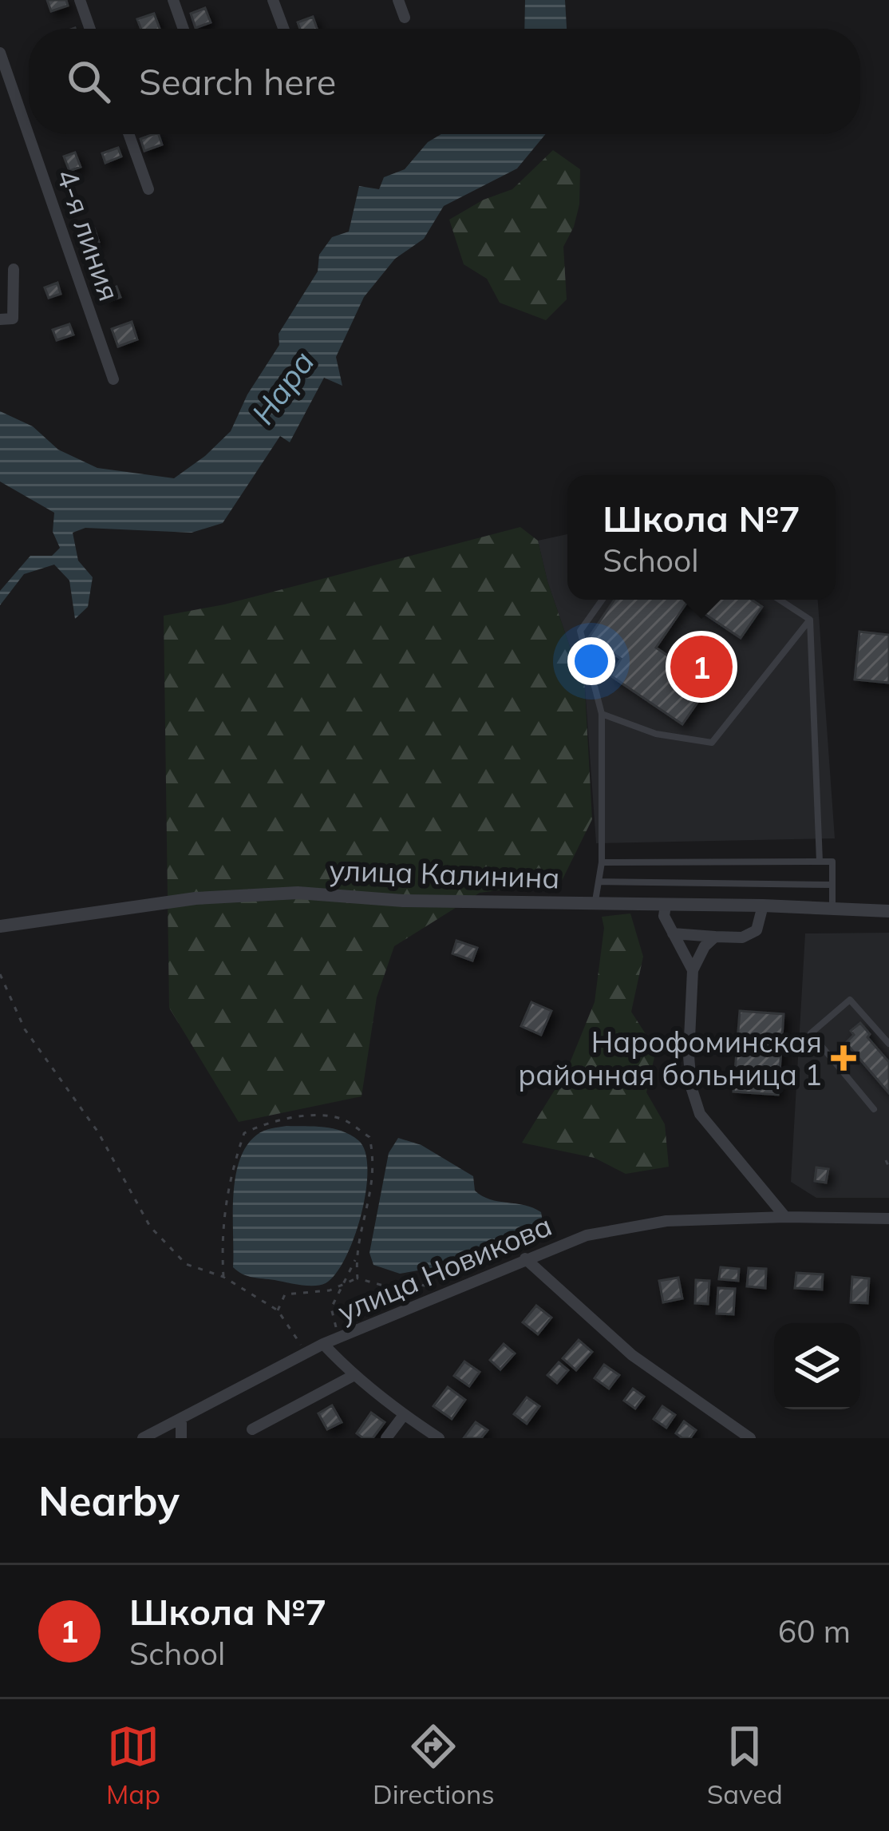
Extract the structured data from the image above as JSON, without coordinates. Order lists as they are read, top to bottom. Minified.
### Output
{"streets":{"street":["4-я линия","улица Калинина","улица Новикова"]},"water":["Нара"],"places":{"health":["Нарофоминская районная больница 1"]},"page":{"search":"Search here","popup":["Школа №7","School"],"pins":"1","heading":"Nearby","list":[{"mark":"1","name":"Школа №7","note":"School","value":"60 m"}],"nav":["Map","Directions","Saved"]}}
